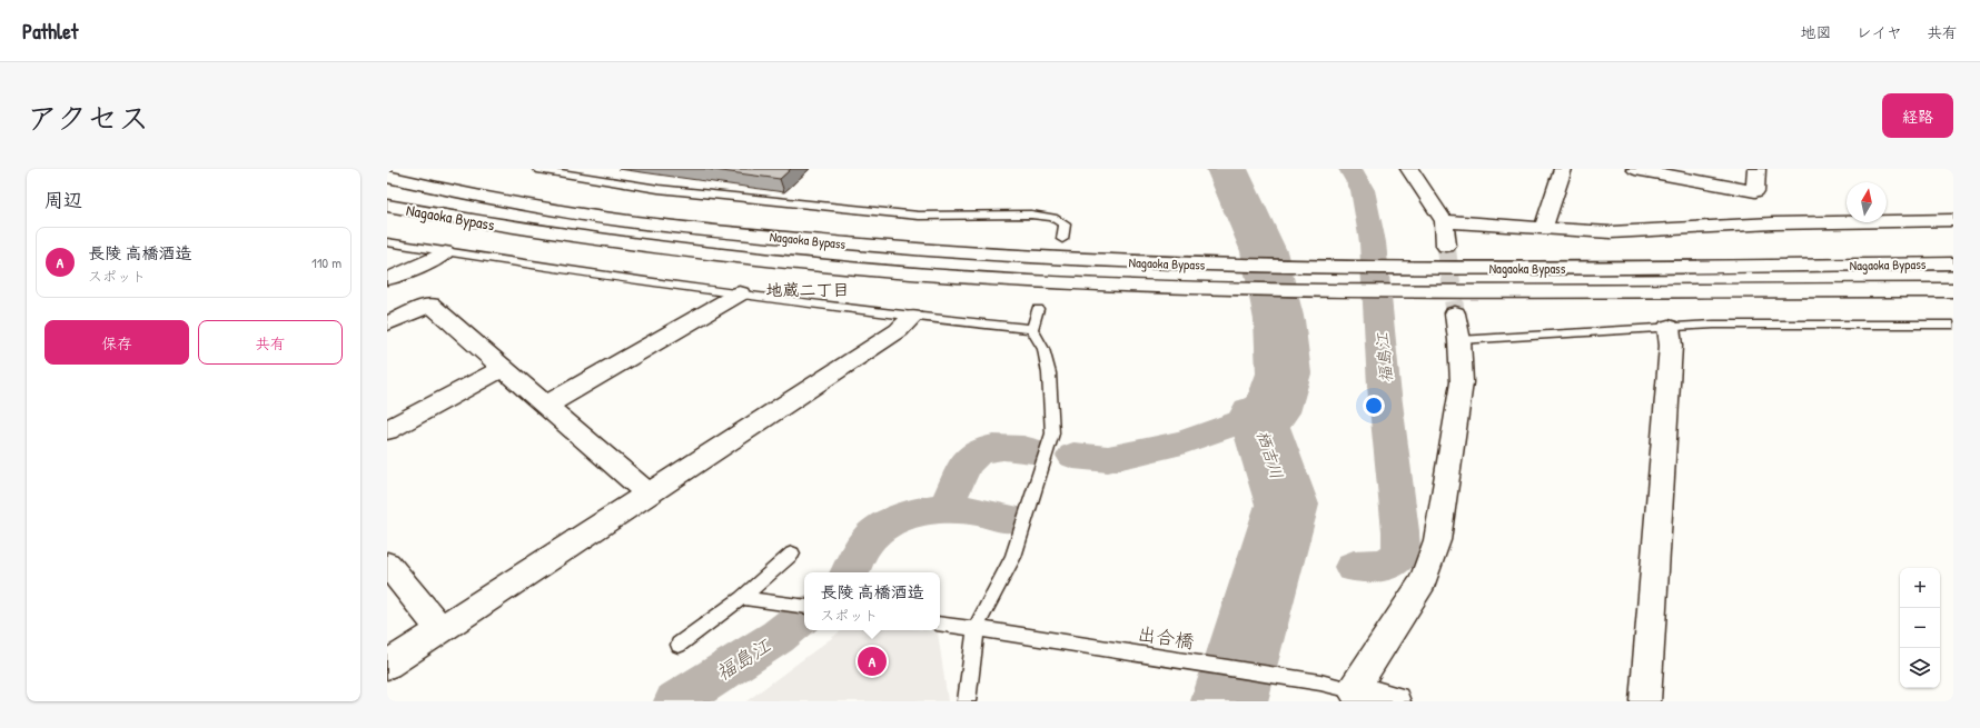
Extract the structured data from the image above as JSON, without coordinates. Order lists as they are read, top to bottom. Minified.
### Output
{"streets":{"main road":["Nagaoka Bypass"],"lane":["出合橋"]},"districts":["地蔵二丁目"],"water":["福島江","栖吉川"],"north":"top","page":{"header":"Pathlet","nav":["地図","レイヤ","共有"],"title":"アクセス","buttons":["経路",["保存","共有"]],"heading":"周辺","list":[{"mark":"A","name":"長陵 高橋酒造","note":"スポット","value":"110 m"}],"map_buttons":["+","−"],"popup":["長陵 高橋酒造","スポット"],"pins":"A"}}
